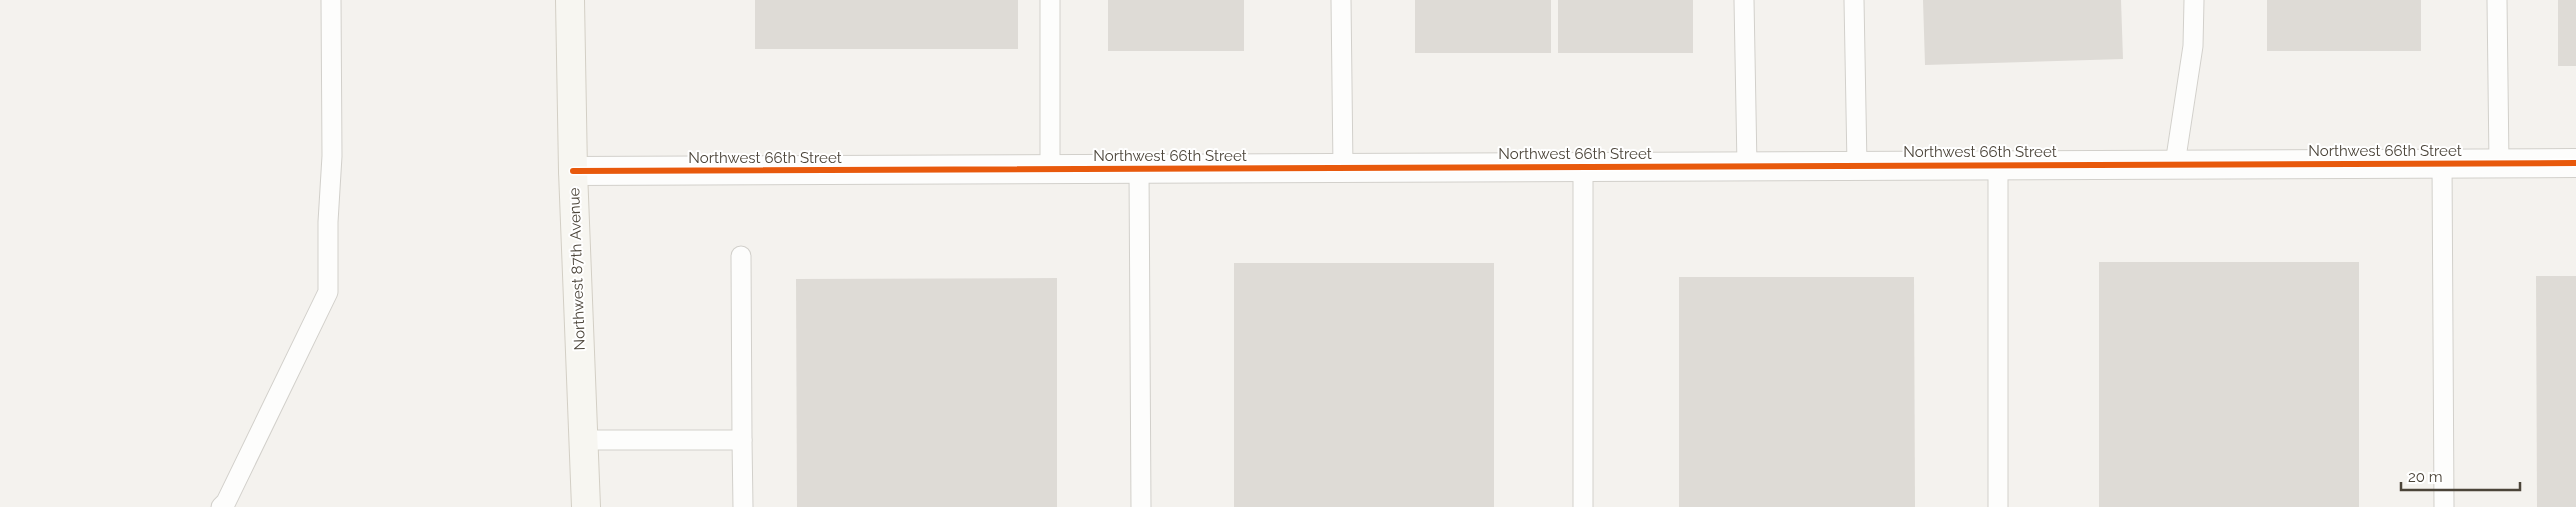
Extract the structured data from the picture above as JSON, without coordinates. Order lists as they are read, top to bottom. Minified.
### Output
{"streets":{"main road":["Northwest 87th Avenue"],"street":["Northwest 66th Street"]},"crossings":[["Northwest 66th Street","Northwest 87th Avenue"]],"scale_bar":"20 m"}
